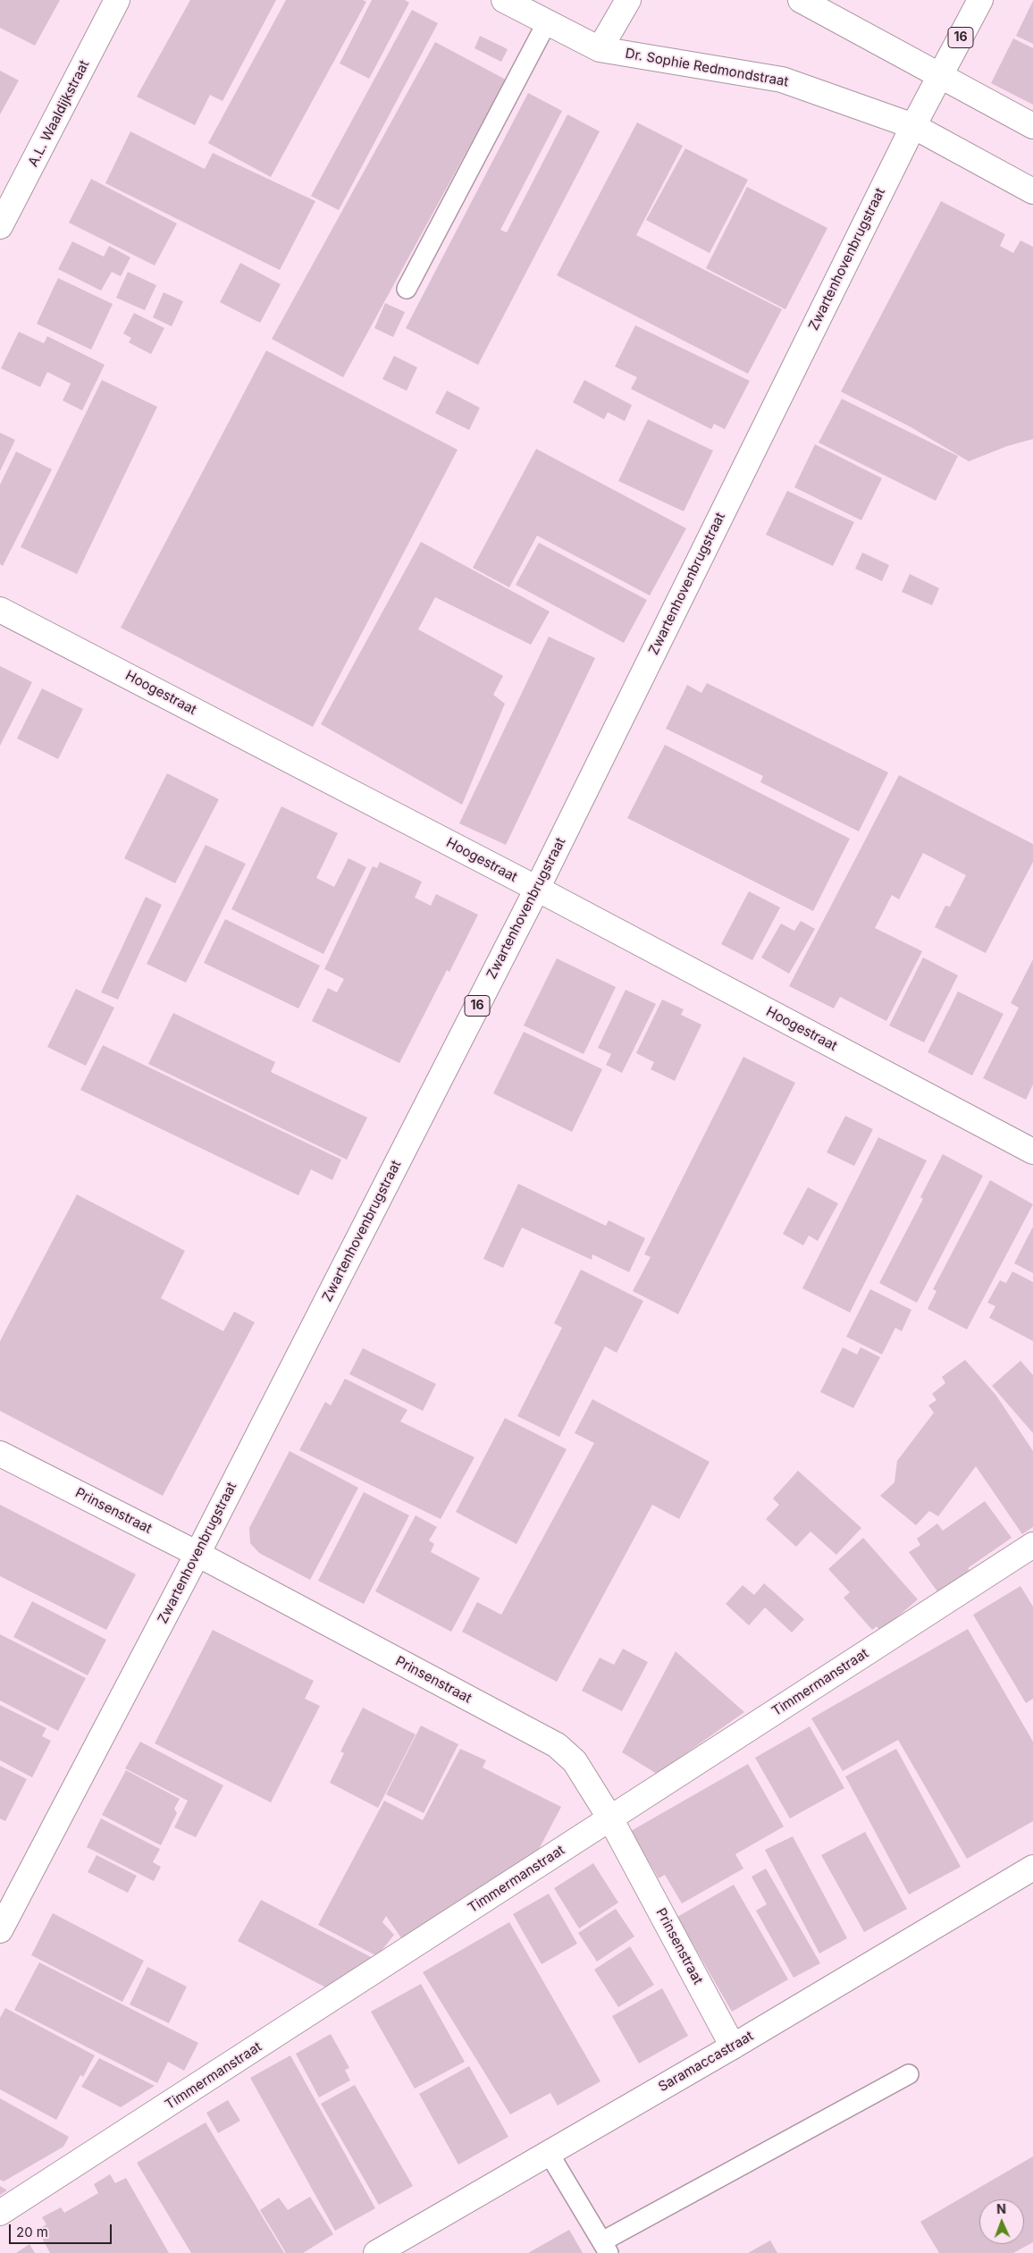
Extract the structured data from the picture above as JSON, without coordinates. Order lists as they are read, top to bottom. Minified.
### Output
{"streets":{"street":["16","Dr. Sophie Redmondstraat","A.L. Waaldijkstraat","Zwartenhovenbrugstraat","Hoogestraat","Prinsenstraat","Timmermanstraat","Saramaccastraat"]},"crossings":[["Dr. Sophie Redmondstraat","Zwartenhovenbrugstraat"],["Zwartenhovenbrugstraat","Hoogestraat"],["Zwartenhovenbrugstraat","Prinsenstraat"],["Prinsenstraat","Timmermanstraat"],["Prinsenstraat","Saramaccastraat"]],"scale_bar":"20 m","north":"top"}
